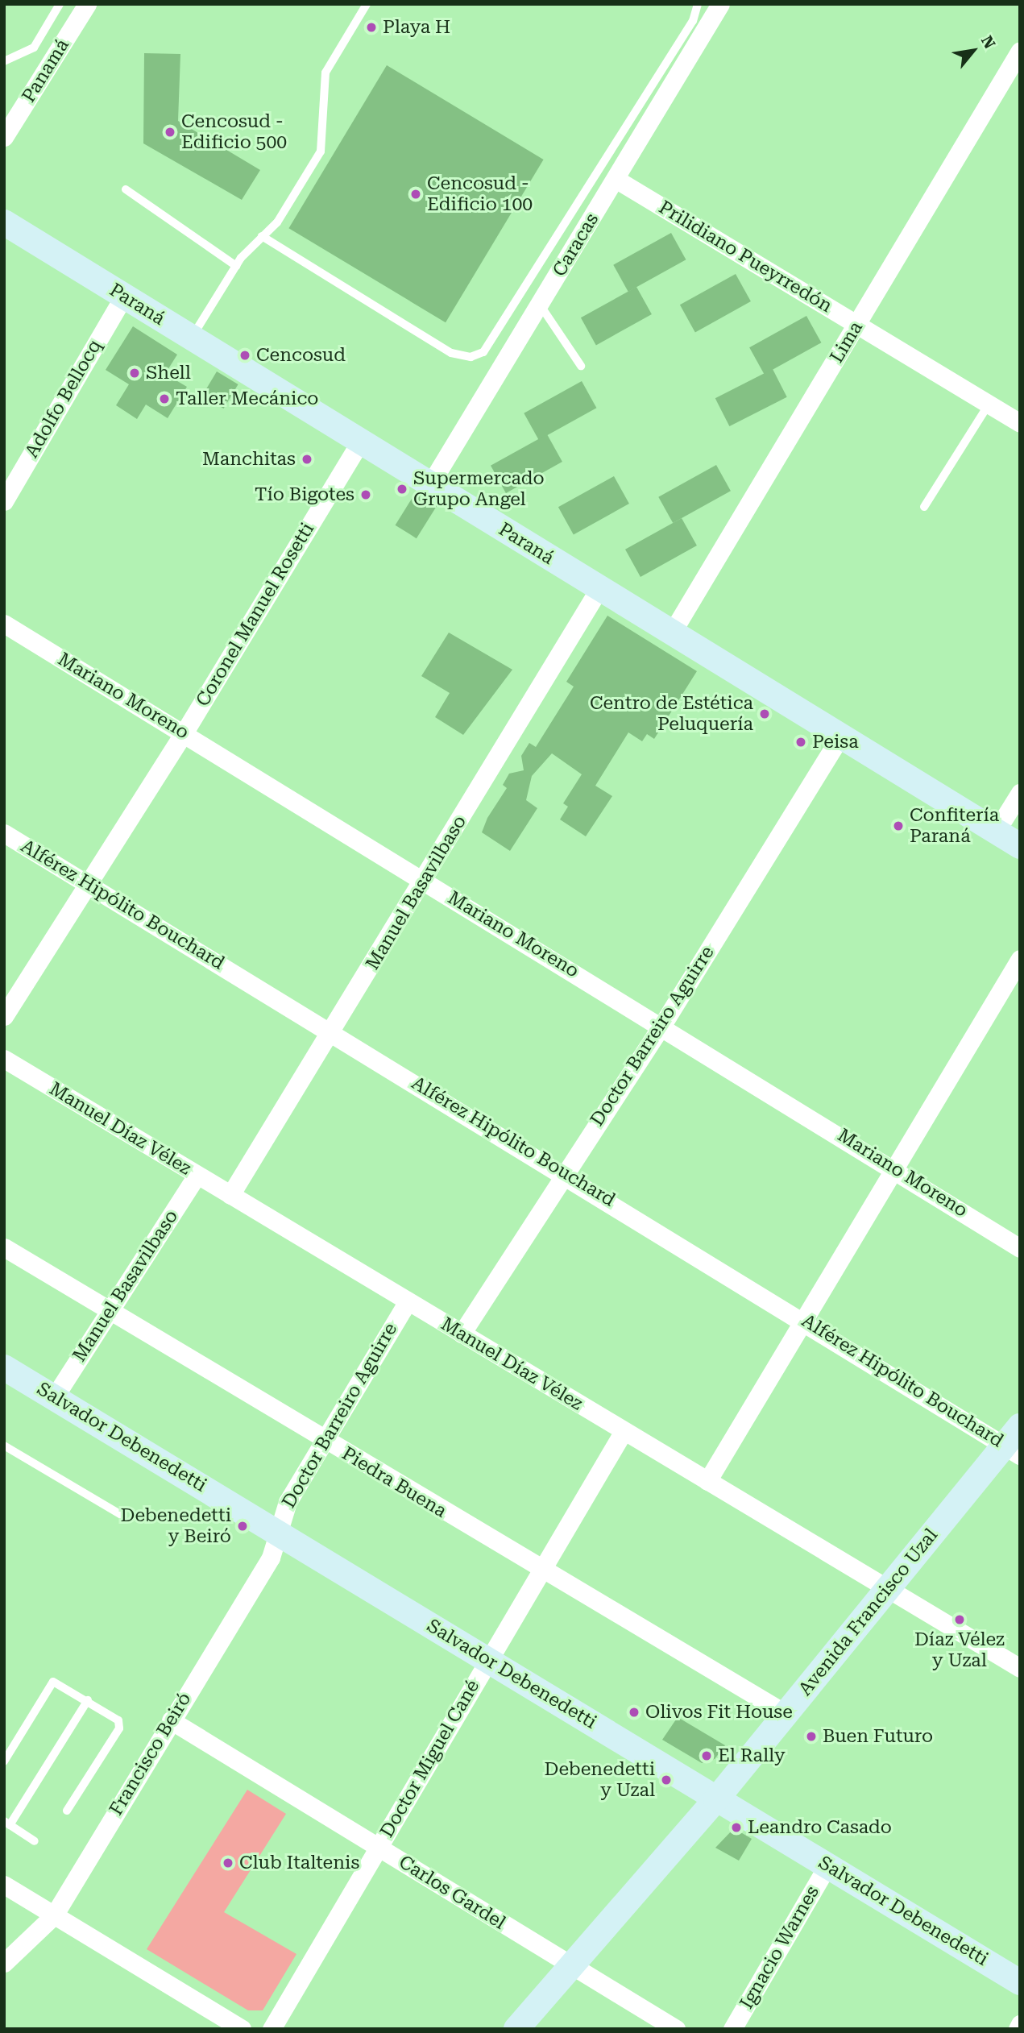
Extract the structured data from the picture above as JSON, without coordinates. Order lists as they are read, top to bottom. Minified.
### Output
{"streets":{"street":["Panamá","Caracas","Prilidiano Pueyrredón","Paraná","Lima","Adolfo Bellocq","Coronel Manuel Rosetti","Mariano Moreno","Manuel Basavilbaso","Alférez Hipólito Bouchard","Doctor Barreiro Aguirre","Manuel Díaz Vélez","Salvador Debenedetti","Piedra Buena","Avenida Francisco Uzal","Francisco Beiró","Doctor Miguel Cané","Carlos Gardel","Ignacio Warnes"]},"crossings":[["Caracas","Prilidiano Pueyrredón"],["Caracas","Paraná"],["Prilidiano Pueyrredón","Lima"],["Paraná","Lima"],["Paraná","Adolfo Bellocq"],["Paraná","Coronel Manuel Rosetti"],["Paraná","Manuel Basavilbaso"],["Paraná","Doctor Barreiro Aguirre"],["Coronel Manuel Rosetti","Mariano Moreno"],["Coronel Manuel Rosetti","Alférez Hipólito Bouchard"],["Mariano Moreno","Manuel Basavilbaso"],["Mariano Moreno","Doctor Barreiro Aguirre"],["Manuel Basavilbaso","Alférez Hipólito Bouchard"],["Manuel Basavilbaso","Manuel Díaz Vélez"],["Manuel Basavilbaso","Salvador Debenedetti"],["Manuel Basavilbaso","Piedra Buena"],["Alférez Hipólito Bouchard","Doctor Barreiro Aguirre"],["Alférez Hipólito Bouchard","Avenida Francisco Uzal"],["Doctor Barreiro Aguirre","Manuel Díaz Vélez"],["Doctor Barreiro Aguirre","Salvador Debenedetti"],["Doctor Barreiro Aguirre","Piedra Buena"],["Doctor Barreiro Aguirre","Francisco Beiró"],["Manuel Díaz Vélez","Avenida Francisco Uzal"],["Manuel Díaz Vélez","Doctor Miguel Cané"],["Salvador Debenedetti","Avenida Francisco Uzal"],["Salvador Debenedetti","Francisco Beiró"],["Salvador Debenedetti","Doctor Miguel Cané"],["Salvador Debenedetti","Ignacio Warnes"],["Piedra Buena","Avenida Francisco Uzal"],["Piedra Buena","Doctor Miguel Cané"],["Avenida Francisco Uzal","Carlos Gardel"],["Francisco Beiró","Carlos Gardel"],["Doctor Miguel Cané","Carlos Gardel"]],"places":["Playa H","Cencosud - Edificio 500","Cencosud - Edificio 100","Cencosud","Shell","Taller Mecánico","Manchitas","Supermercado Grupo Angel","Tío Bigotes","Centro de Estética Peluquería","Peisa","Confitería Paraná","Debenedetti y Beiró","Díaz Vélez y Uzal","Olivos Fit House","Buen Futuro","El Rally","Debenedetti y Uzal","Leandro Casado","Club Italtenis"],"north":"top right"}
